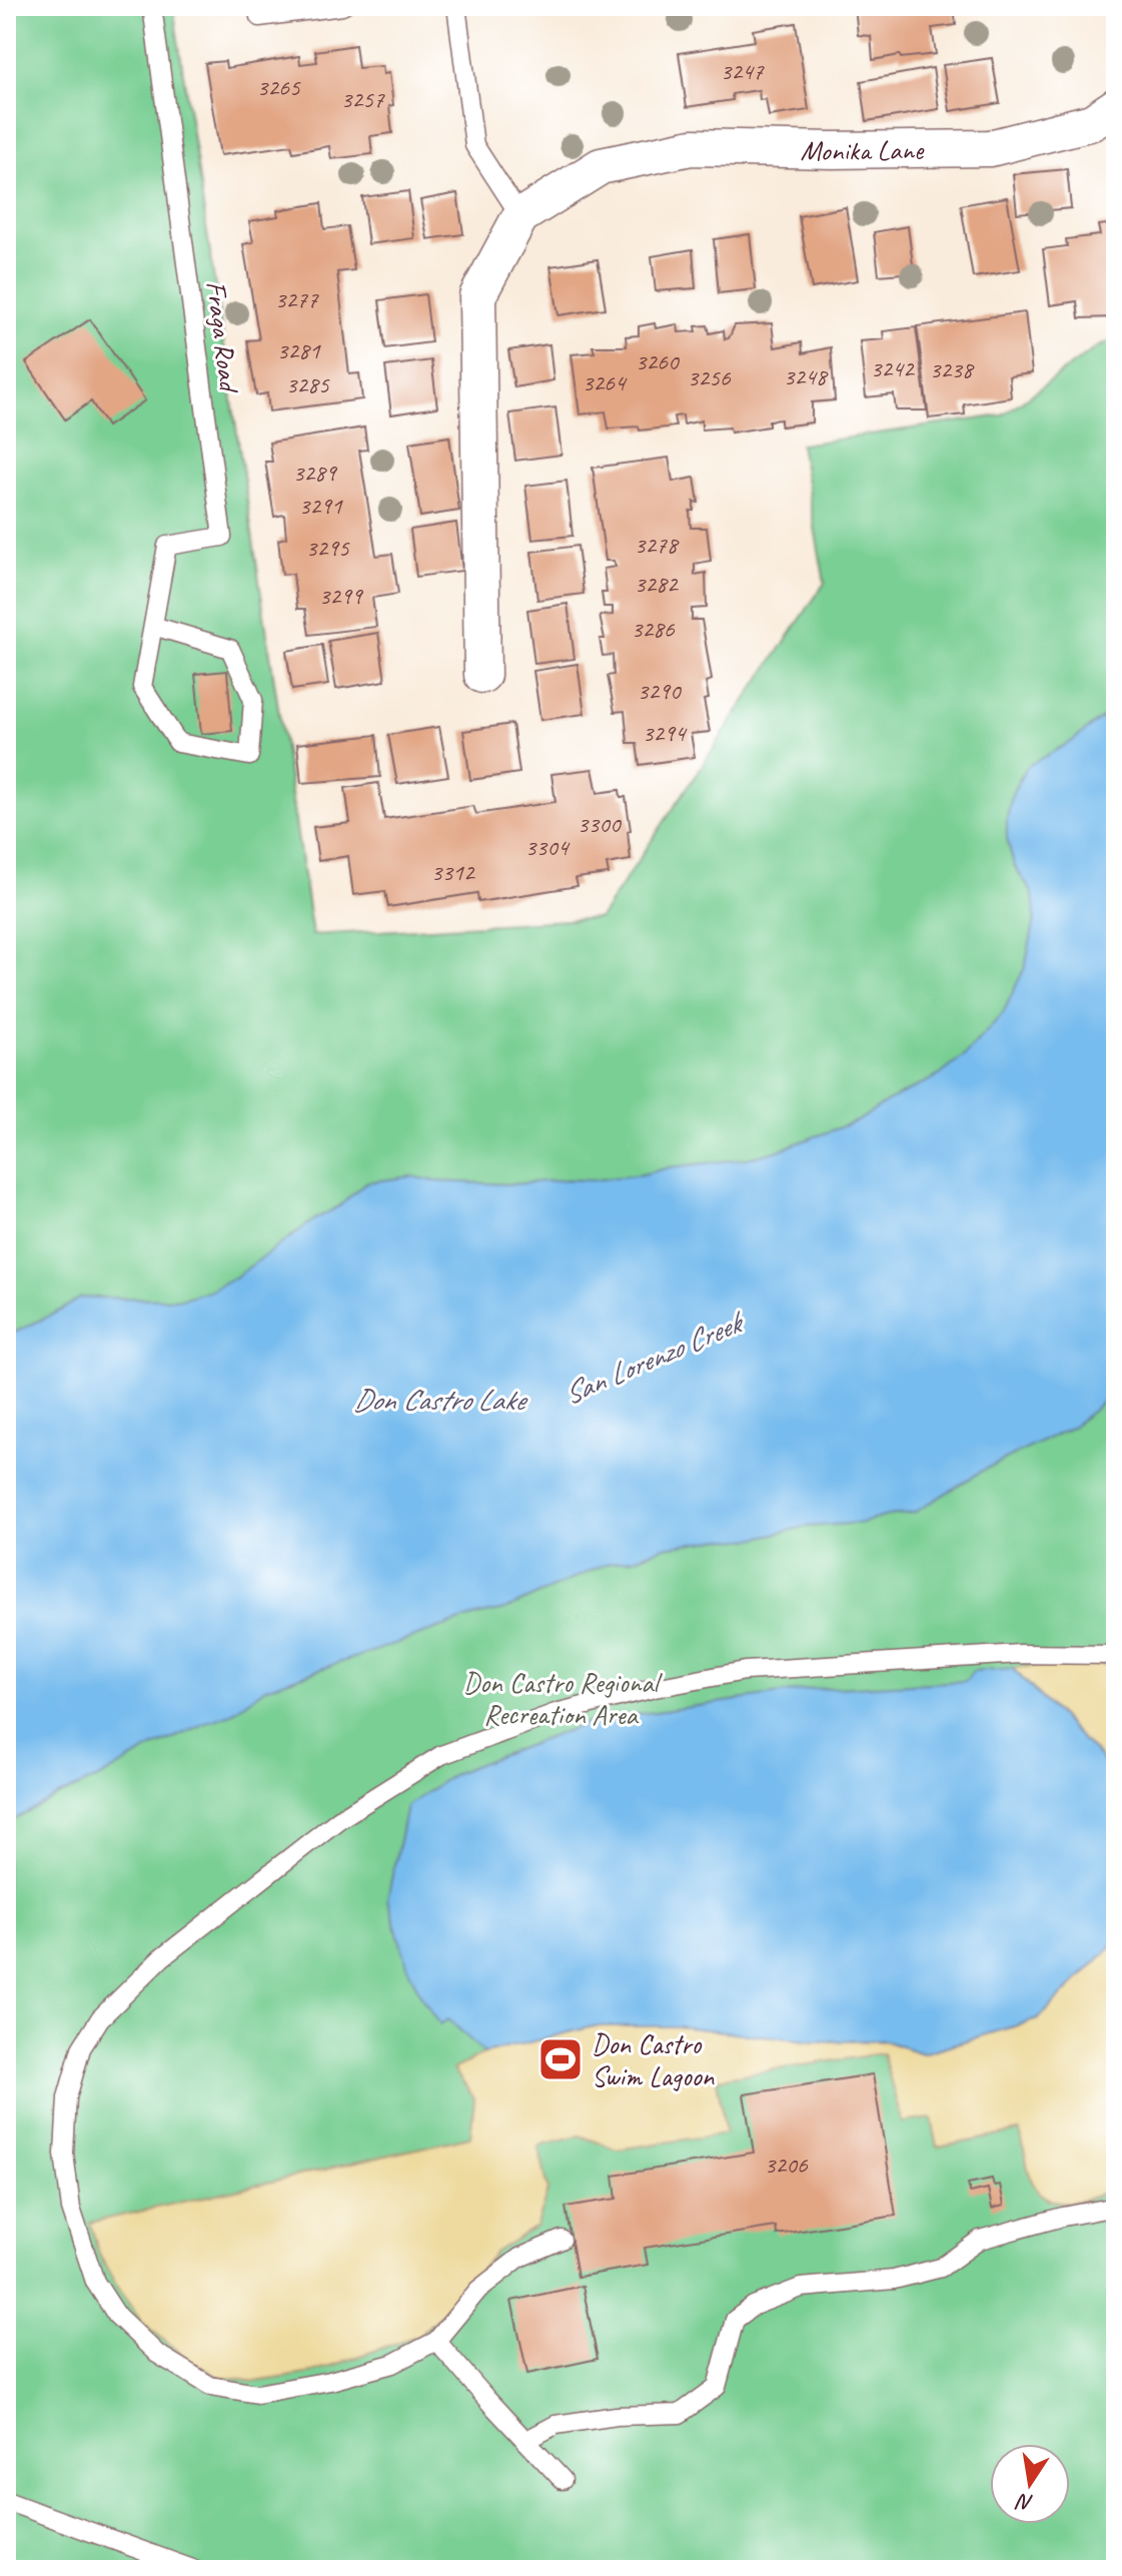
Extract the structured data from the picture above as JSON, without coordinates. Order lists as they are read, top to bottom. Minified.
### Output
{"streets":{"street":["Monika Lane"],"lane":["Fraga Road"]},"water":["San Lorenzo Creek","Don Castro Lake"],"parks":["Don Castro Regional Recreation Area"],"places":{"sports":["Don Castro Swim Lagoon"]},"house_numbers":["3247","3265","3257","3277","3281","3260","3242","3238","3248","3256","3264","3285","3289","3291","3278","3295","3282","3299","3286","3290","3294","3300","3304","3312","3206"],"north":"bottom"}
